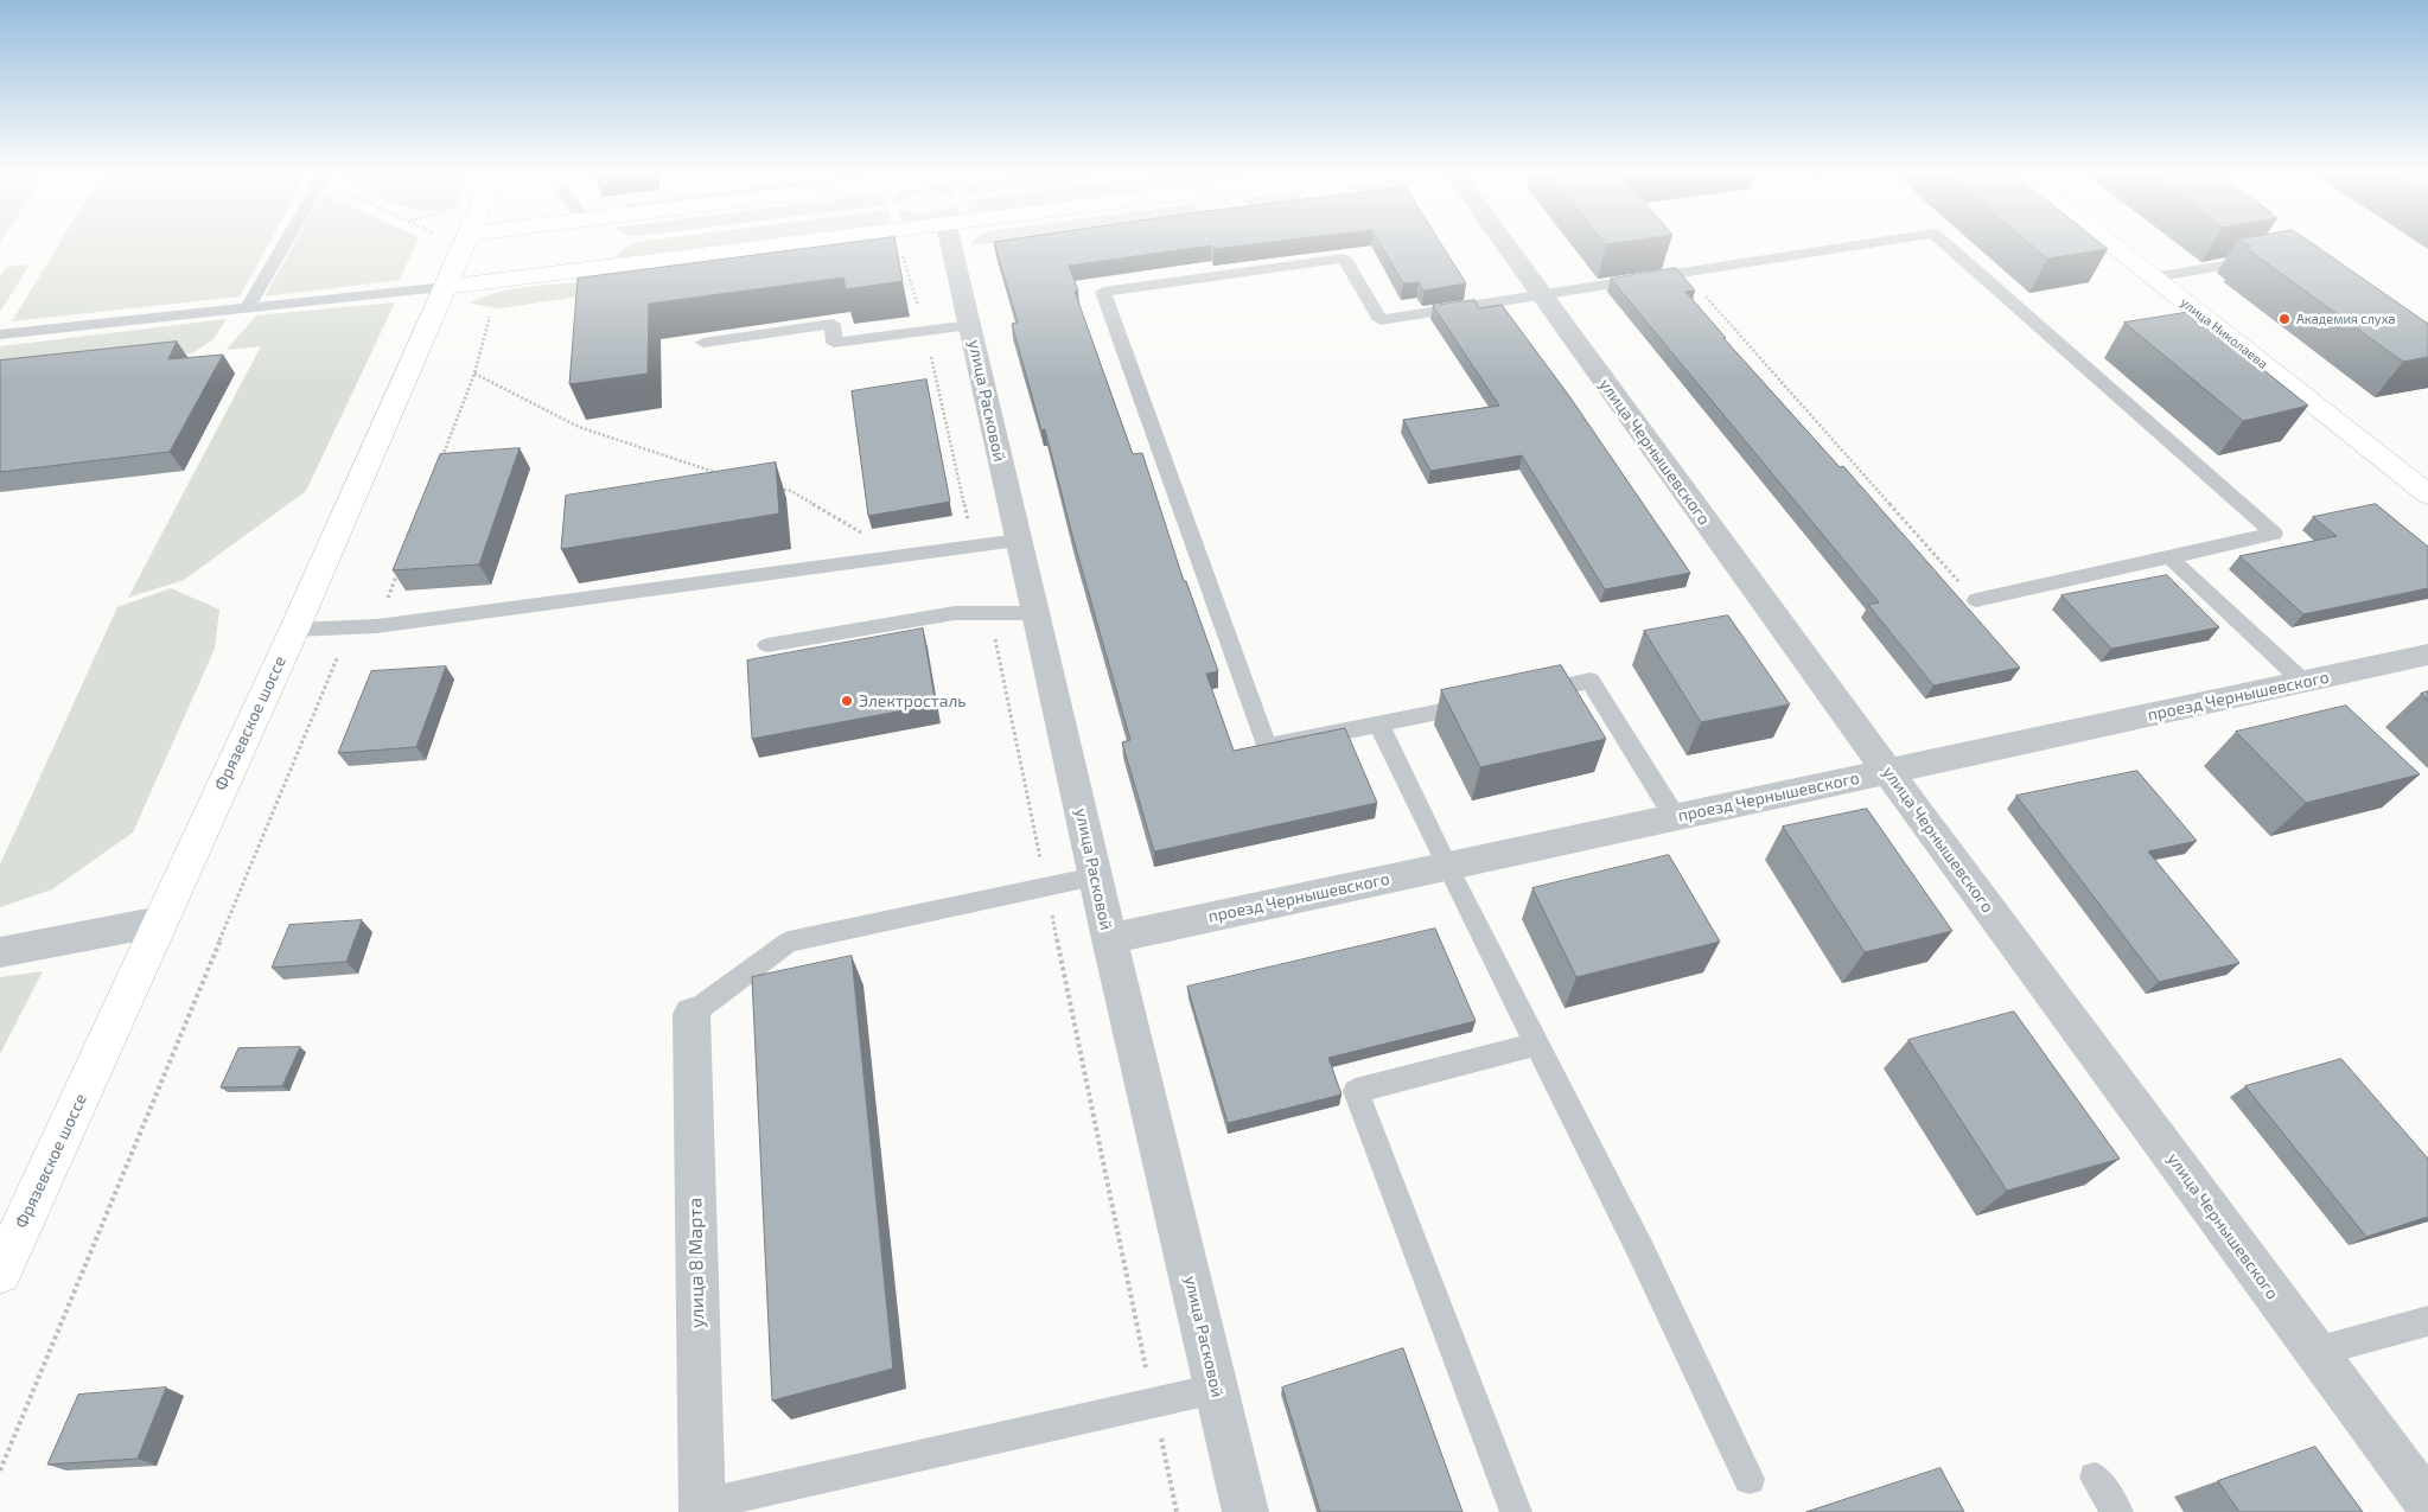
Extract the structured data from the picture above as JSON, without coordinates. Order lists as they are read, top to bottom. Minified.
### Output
{"streets":{"main road":["улица Николаева","Фрязевское шоссе"],"street":["улица Расковой","улица Чернышевского","проезд Чернышевского","улица 8 Марта"]},"crossings":[["улица Расковой","проезд Чернышевского"],["улица Чернышевского","проезд Чернышевского"]],"places":["Академия слуха","Электросталь"]}
